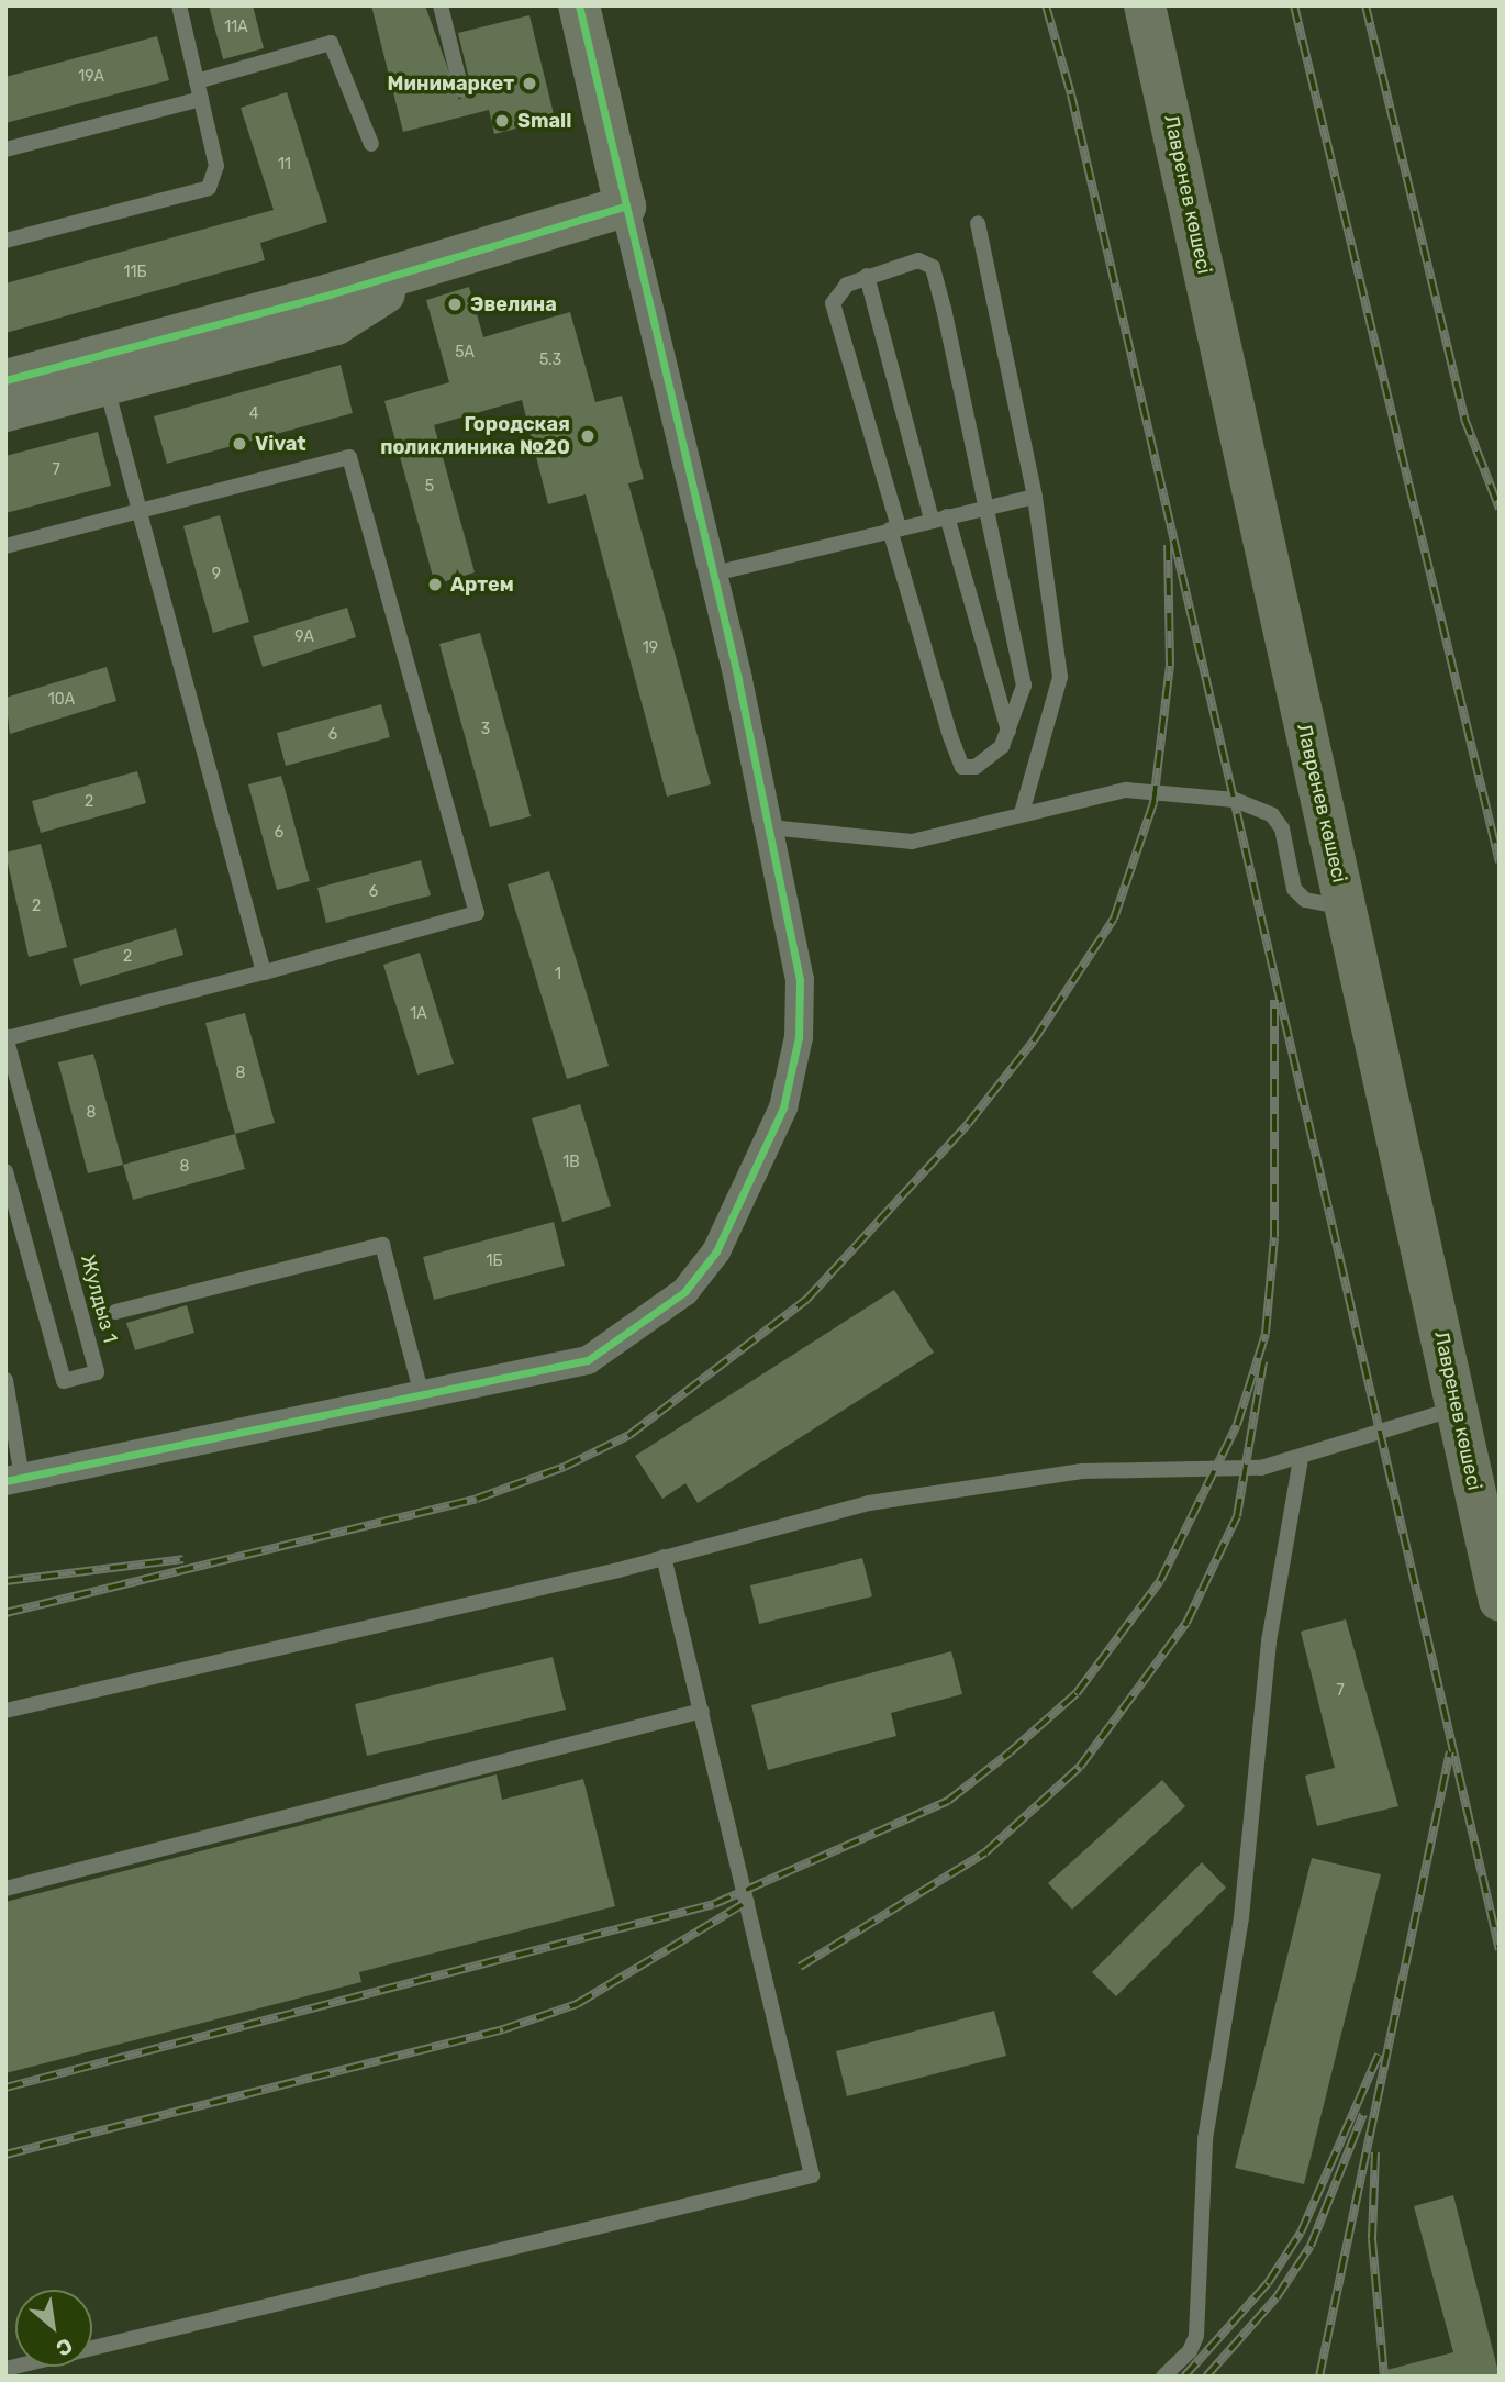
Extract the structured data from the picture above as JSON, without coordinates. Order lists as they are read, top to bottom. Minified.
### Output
{"streets":{"main road":["Лавренев көшесі"],"lane":["Жулдыз 1"]},"places":["Минимаркет","Small","Эвелина","Городская поликлиника №20","Vivat","Артем"],"house_numbers":["11А","19А","11","11Б","5А","5.3","4","7","5","9","9А","19","10А","3","6","2","6","6","2","2","1","1А","8","8","1В","8","1Б","7"],"north":"bottom right"}
